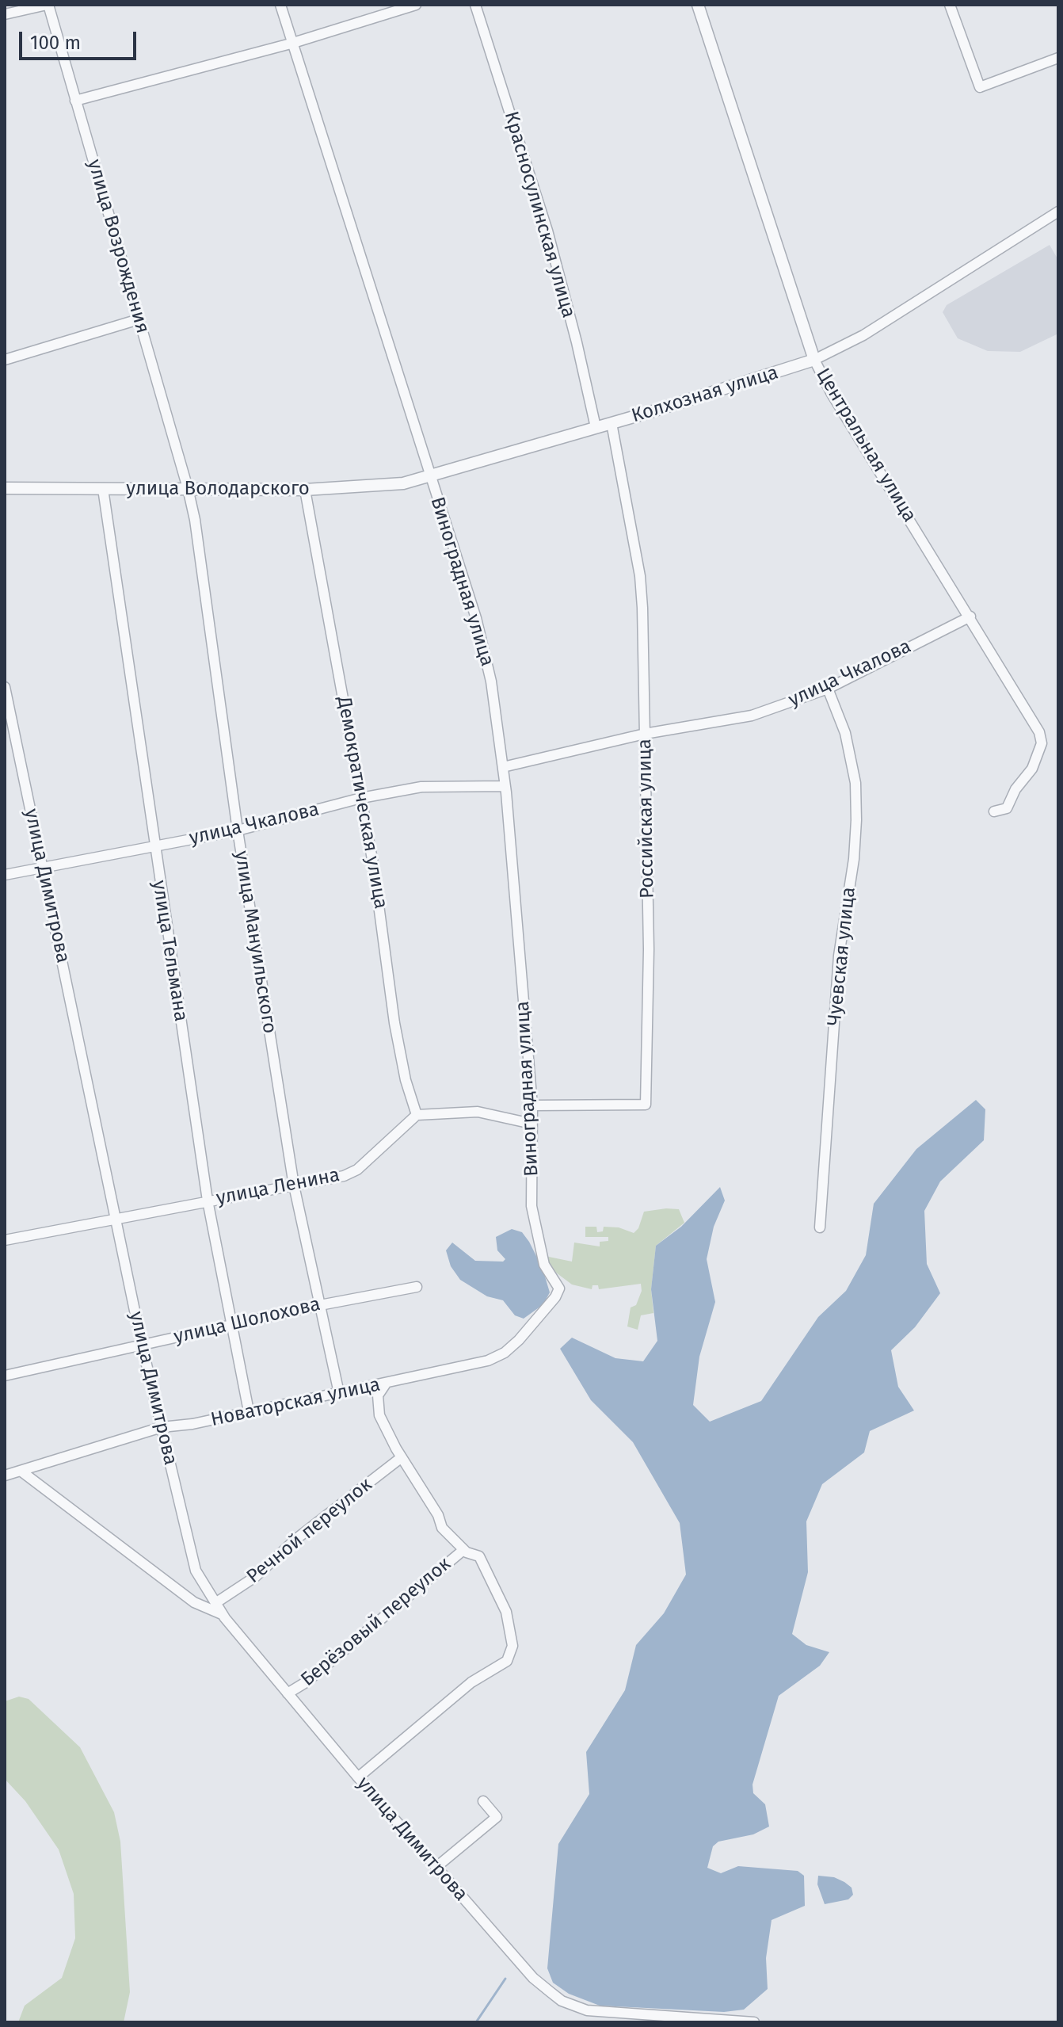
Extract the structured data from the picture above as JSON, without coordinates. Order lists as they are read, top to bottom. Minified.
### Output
{"streets":{"street":["Красносулинская улица","улица Возрождения","Колхозная улица","Центральная улица","улица Володарского","Виноградная улица","улица Чкалова","Демократическая улица","Российская улица","улица Димитрова","улица Мануильского","улица Тельмана","Чуевская улица","улица Ленина","улица Шолохова","Новаторская улица","Речной переулок","Берёзовый переулок"]},"crossings":[["Красносулинская улица","Колхозная улица"],["улица Возрождения","улица Володарского"],["улица Возрождения","улица Мануильского"],["Колхозная улица","Центральная улица"],["Колхозная улица","улица Володарского"],["Колхозная улица","Виноградная улица"],["Колхозная улица","Российская улица"],["Центральная улица","улица Чкалова"],["улица Володарского","Виноградная улица"],["улица Володарского","Демократическая улица"],["улица Володарского","улица Мануильского"],["улица Володарского","улица Тельмана"],["Виноградная улица","улица Чкалова"],["Виноградная улица","Российская улица"],["Виноградная улица","Новаторская улица"],["улица Чкалова","Демократическая улица"],["улица Чкалова","Российская улица"],["улица Чкалова","улица Димитрова"],["улица Чкалова","улица Мануильского"],["улица Чкалова","улица Тельмана"],["улица Чкалова","Чуевская улица"],["Демократическая улица","улица Ленина"],["улица Димитрова","улица Ленина"],["улица Димитрова","улица Шолохова"],["улица Димитрова","Новаторская улица"],["улица Димитрова","Речной переулок"],["улица Димитрова","Берёзовый переулок"],["улица Мануильского","улица Ленина"],["улица Мануильского","улица Шолохова"],["улица Мануильского","Новаторская улица"],["улица Тельмана","улица Ленина"],["улица Тельмана","улица Шолохова"],["улица Тельмана","Новаторская улица"]],"scale_bar":"100 m"}
